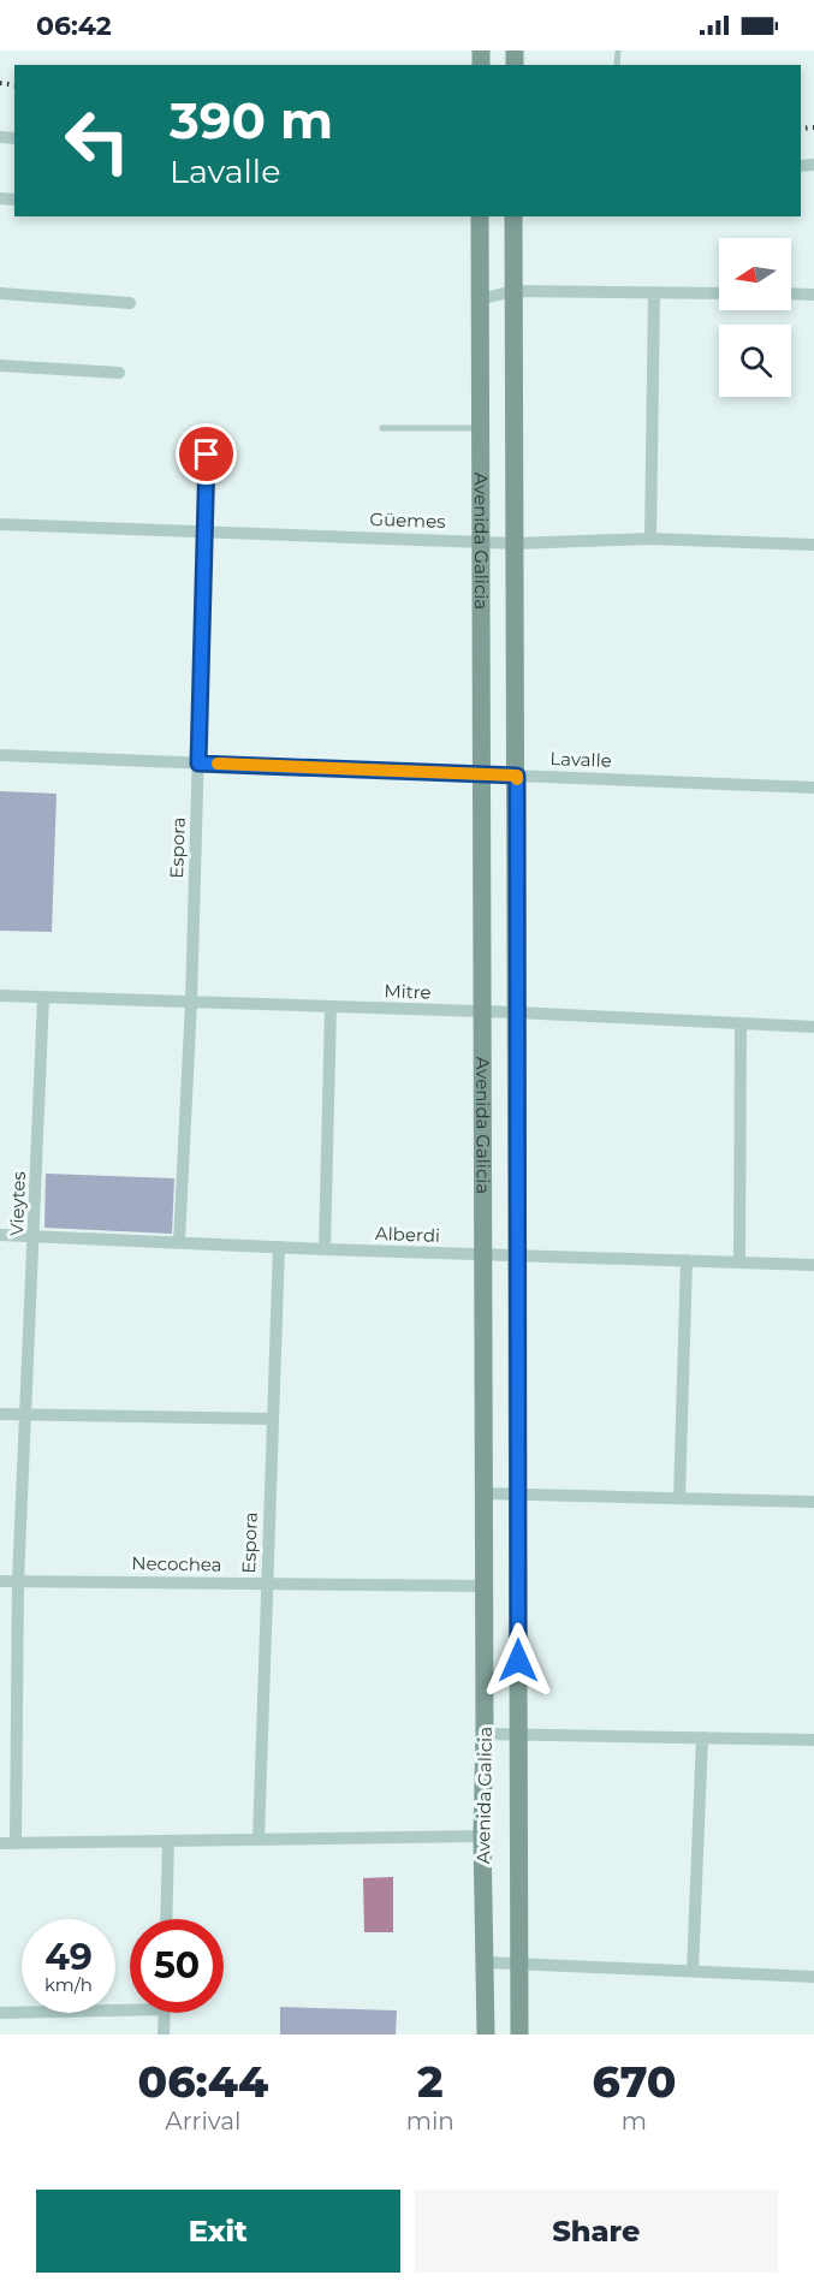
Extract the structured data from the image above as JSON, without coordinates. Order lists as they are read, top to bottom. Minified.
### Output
{"streets":{"main road":["Avenida Galicia"],"street":["Güemes","Lavalle","Espora","Mitre","Vieytes","Alberdi","Necochea"]},"crossings":[["Güemes","Avenida Galicia"],["Güemes","Espora"],["Avenida Galicia","Lavalle"],["Avenida Galicia","Mitre"],["Avenida Galicia","Alberdi"],["Avenida Galicia","Necochea"],["Lavalle","Espora"],["Espora","Mitre"],["Espora","Alberdi"],["Espora","Necochea"],["Mitre","Vieytes"],["Vieytes","Alberdi"],["Vieytes","Necochea"]],"north":"left","page":{"status":"06:42","turn":["390 m","Lavalle"],"speed":"49 km/h","limit":"50","eta":["06:44","Arrival","2","min","670","m"],"buttons":["Exit","Share"]}}
